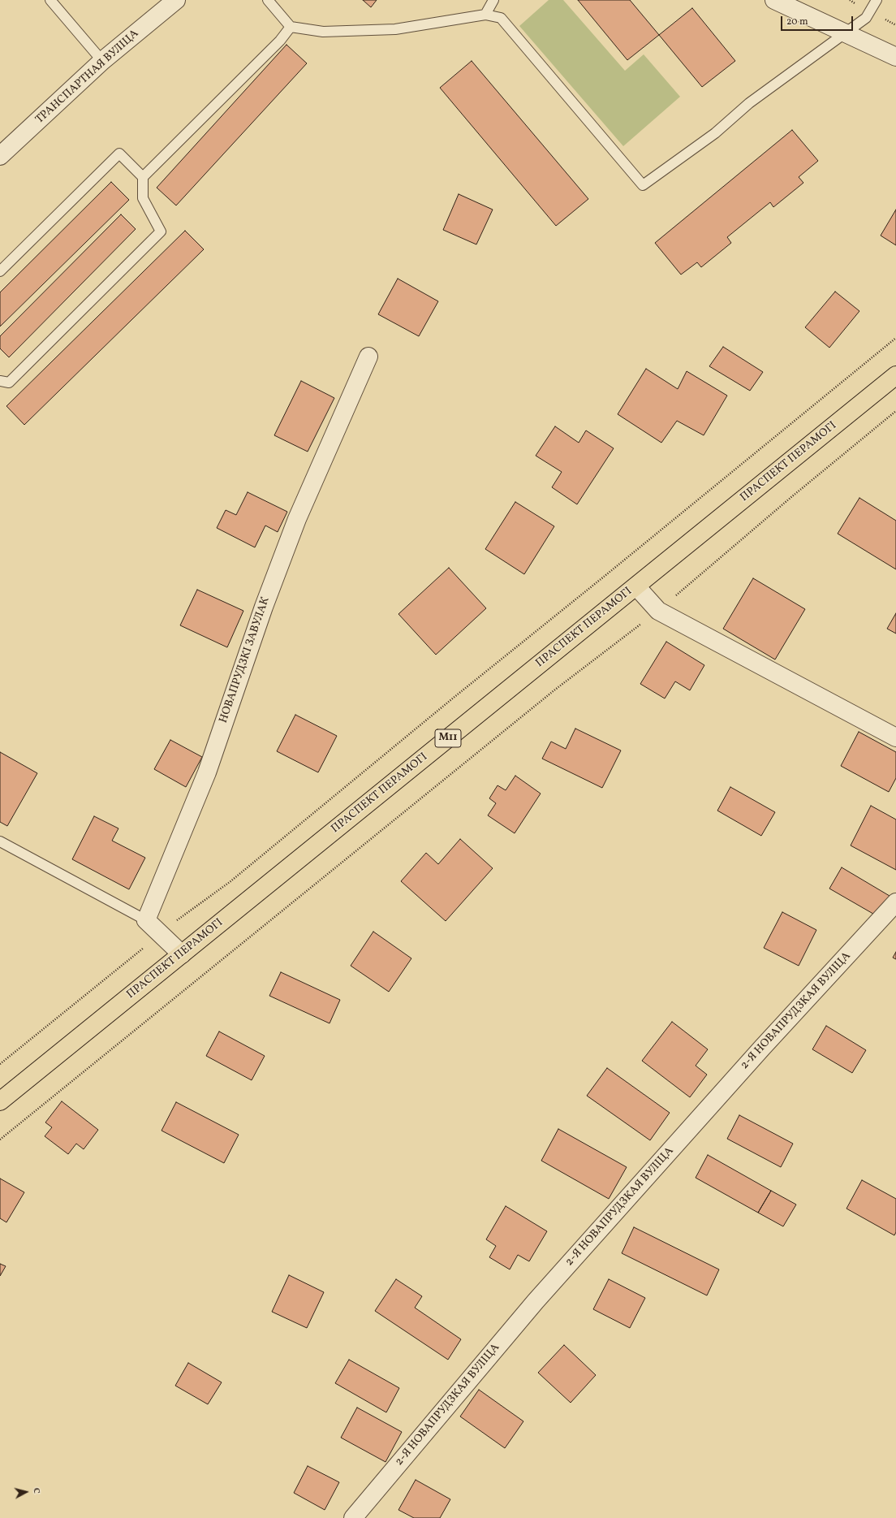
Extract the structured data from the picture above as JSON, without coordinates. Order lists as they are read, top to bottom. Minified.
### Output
{"streets":{"main road":["ПРАСПЕКТ ПЕРАМОГІ","М11"],"street":["ТРАНСПАРТНАЯ ВУЛІЦА","НОВАПРУДЗКІ ЗАВУЛАК","2-Я НОВАПРУДЗКАЯ ВУЛІЦА"]},"scale_bar":"20 m","north":"right"}
